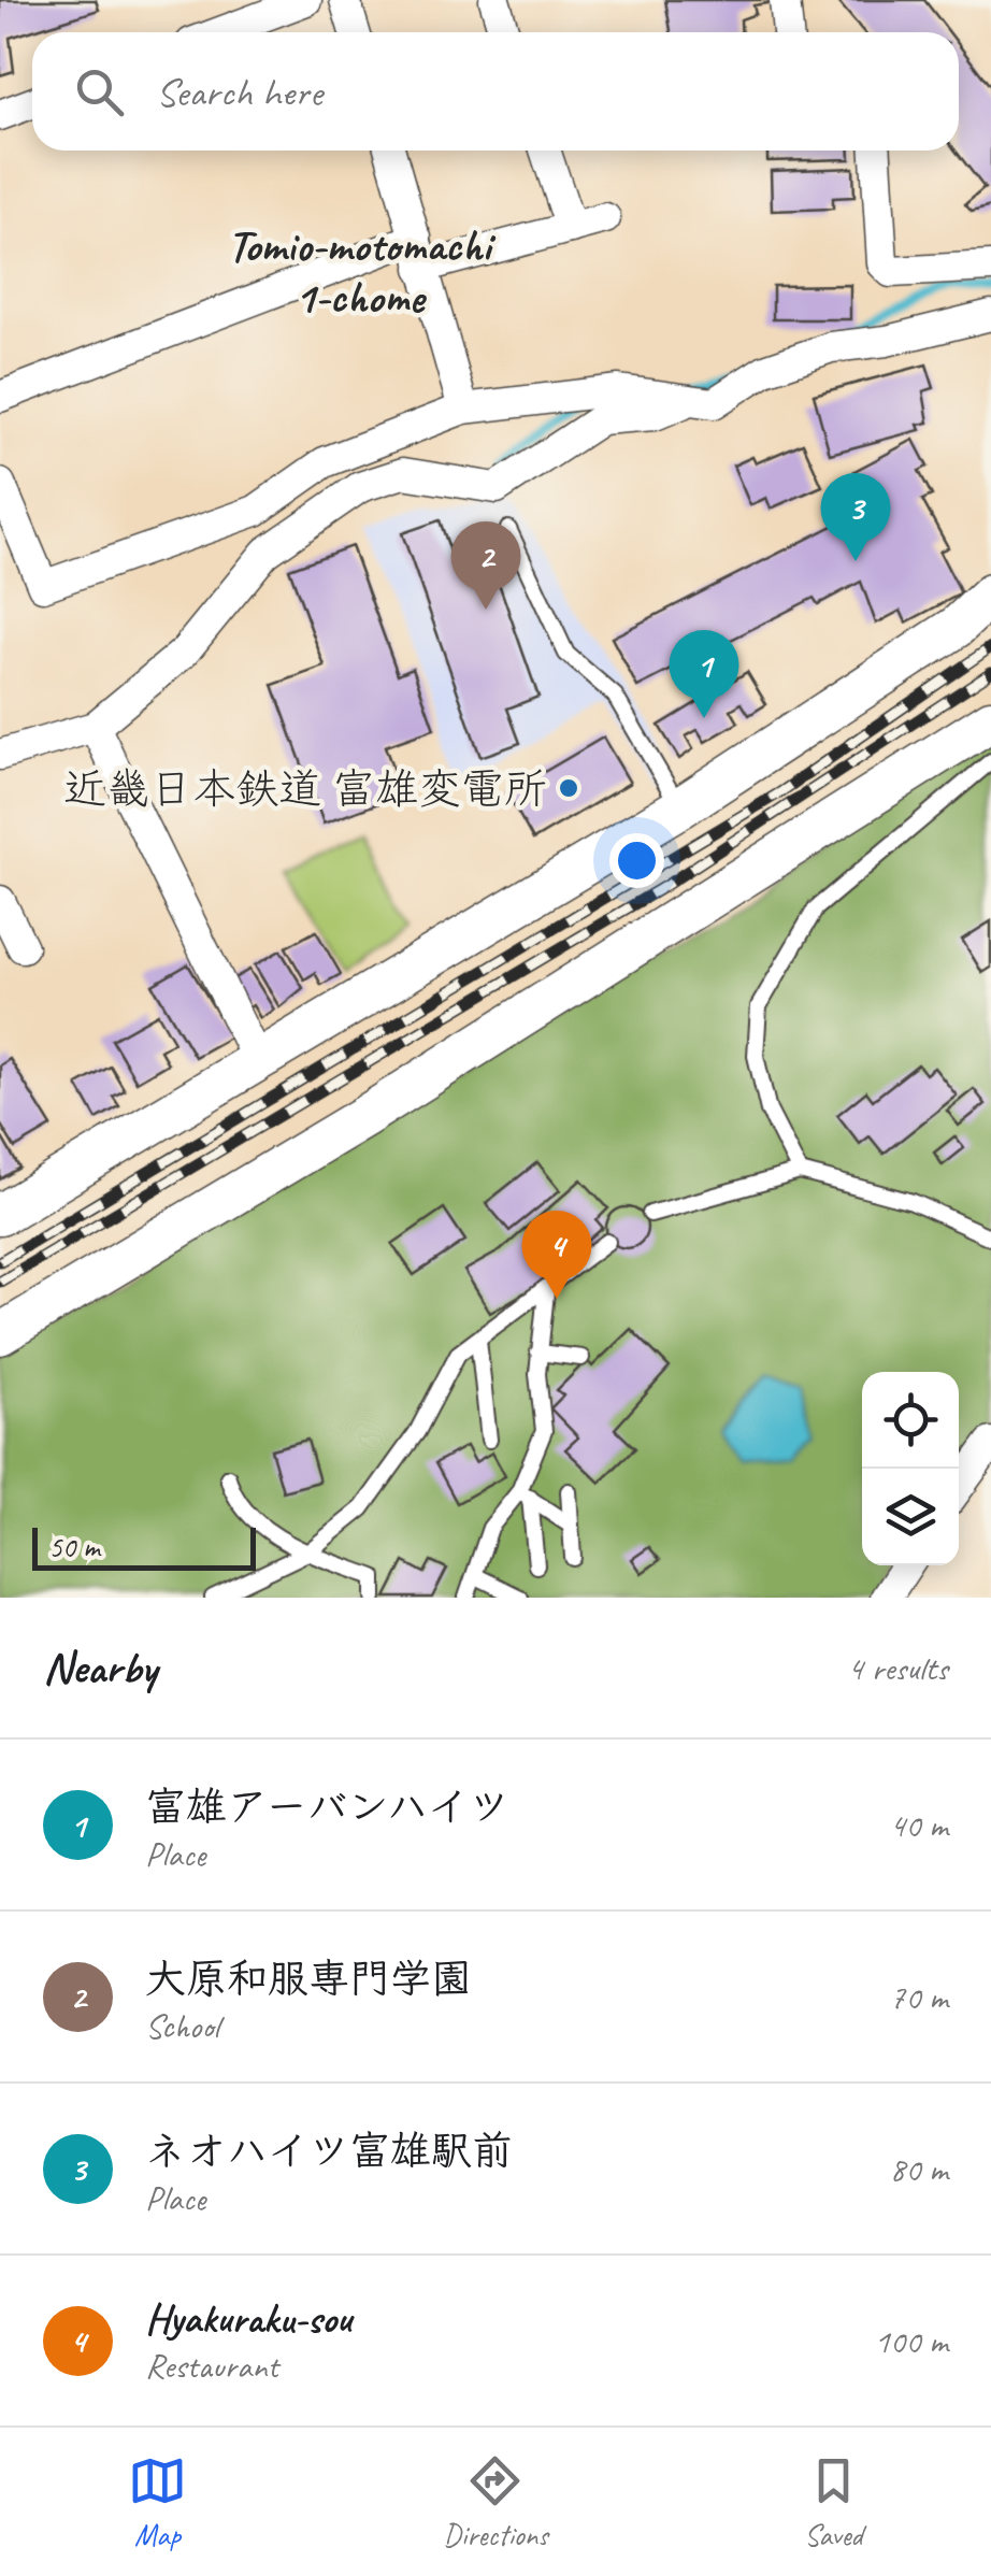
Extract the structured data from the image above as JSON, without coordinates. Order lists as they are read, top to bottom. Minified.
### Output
{"districts":["Tomio-motomachi 1-chome"],"places":["近畿日本鉄道 富雄変電所"],"scale_bar":"50 m","page":{"search":"Search here","pins":["3","2","1","4"],"scale":"50 m","heading":["Nearby","4 results"],"list":[{"mark":"1","name":"富雄アーバンハイツ","note":"Place","value":"40 m"},{"mark":"2","name":"大原和服専門学園","note":"School","value":"70 m"},{"mark":"3","name":"ネオハイツ富雄駅前","note":"Place","value":"80 m"},{"mark":"4","name":"Hyakuraku-sou","note":"Restaurant","value":"100 m"}],"nav":["Map","Directions","Saved"]}}
